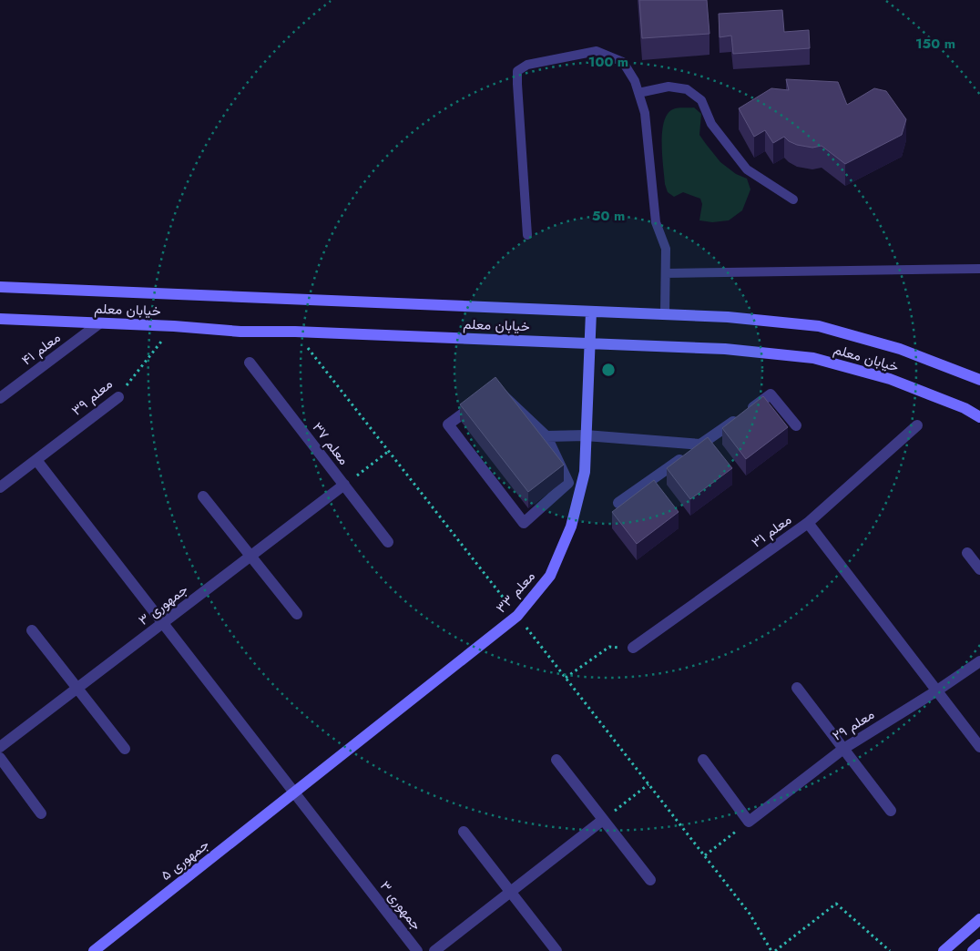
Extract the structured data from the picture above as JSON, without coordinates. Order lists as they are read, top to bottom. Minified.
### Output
{"streets":{"main road":["خیابان معلم","معلم ۳۳","جمهوری ۵"],"street":["معلم ۴۱","معلم ۳۹","معلم ۳۷","معلم ۳۱","جمهوری ۳","معلم ۲۹"]},"crossings":[["خیابان معلم","معلم ۴۱"],["خیابان معلم","معلم ۳۹"],["خیابان معلم","معلم ۳۳"],["معلم ۳۹","جمهوری ۳"],["معلم ۳۷","جمهوری ۳"],["معلم ۳۳","جمهوری ۳"],["معلم ۳۳","جمهوری ۵"],["جمهوری ۳","جمهوری ۵"]],"rings":["150 m","100 m","50 m"]}
